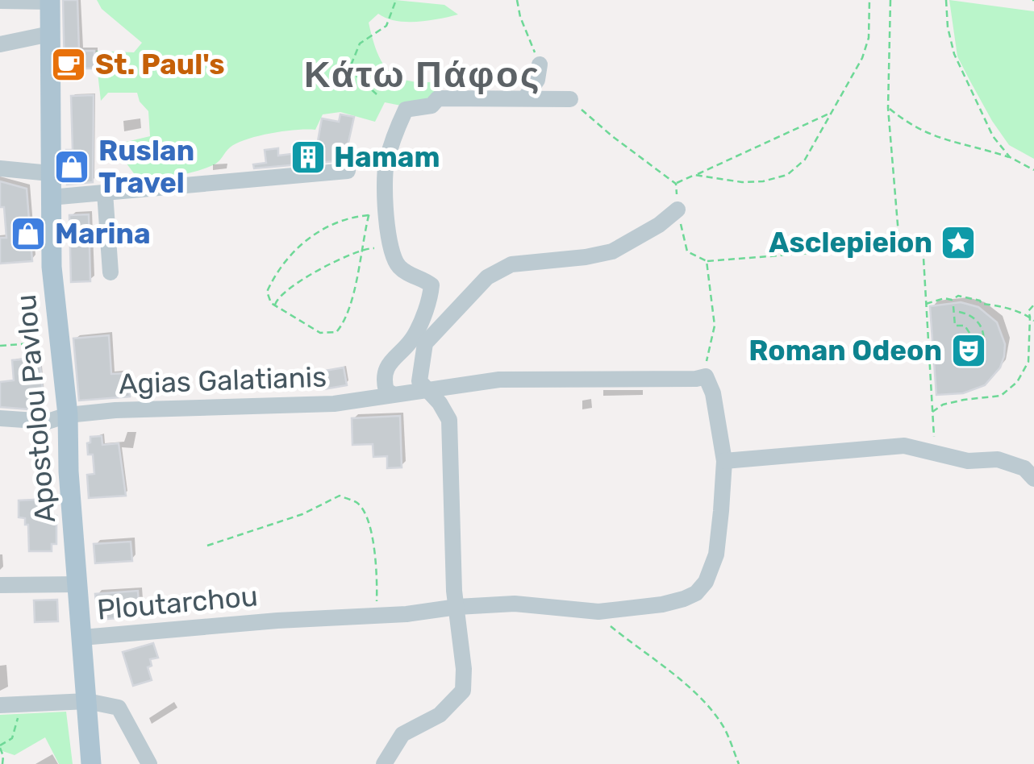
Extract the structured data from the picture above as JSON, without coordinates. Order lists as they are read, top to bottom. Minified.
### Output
{"streets":{"main road":["Apostolou Pavlou"],"street":["Agias Galatianis","Ploutarchou"]},"crossings":[["Agias Galatianis","Apostolou Pavlou"],["Apostolou Pavlou","Ploutarchou"]],"districts":["Κάτω Πάφος"],"places":{"cafe":["St. Paul's"],"building":["Hamam"],"shop":["Ruslan Travel","Marina"],"place":["Asclepieion"],"theatre":["Roman Odeon"]}}
